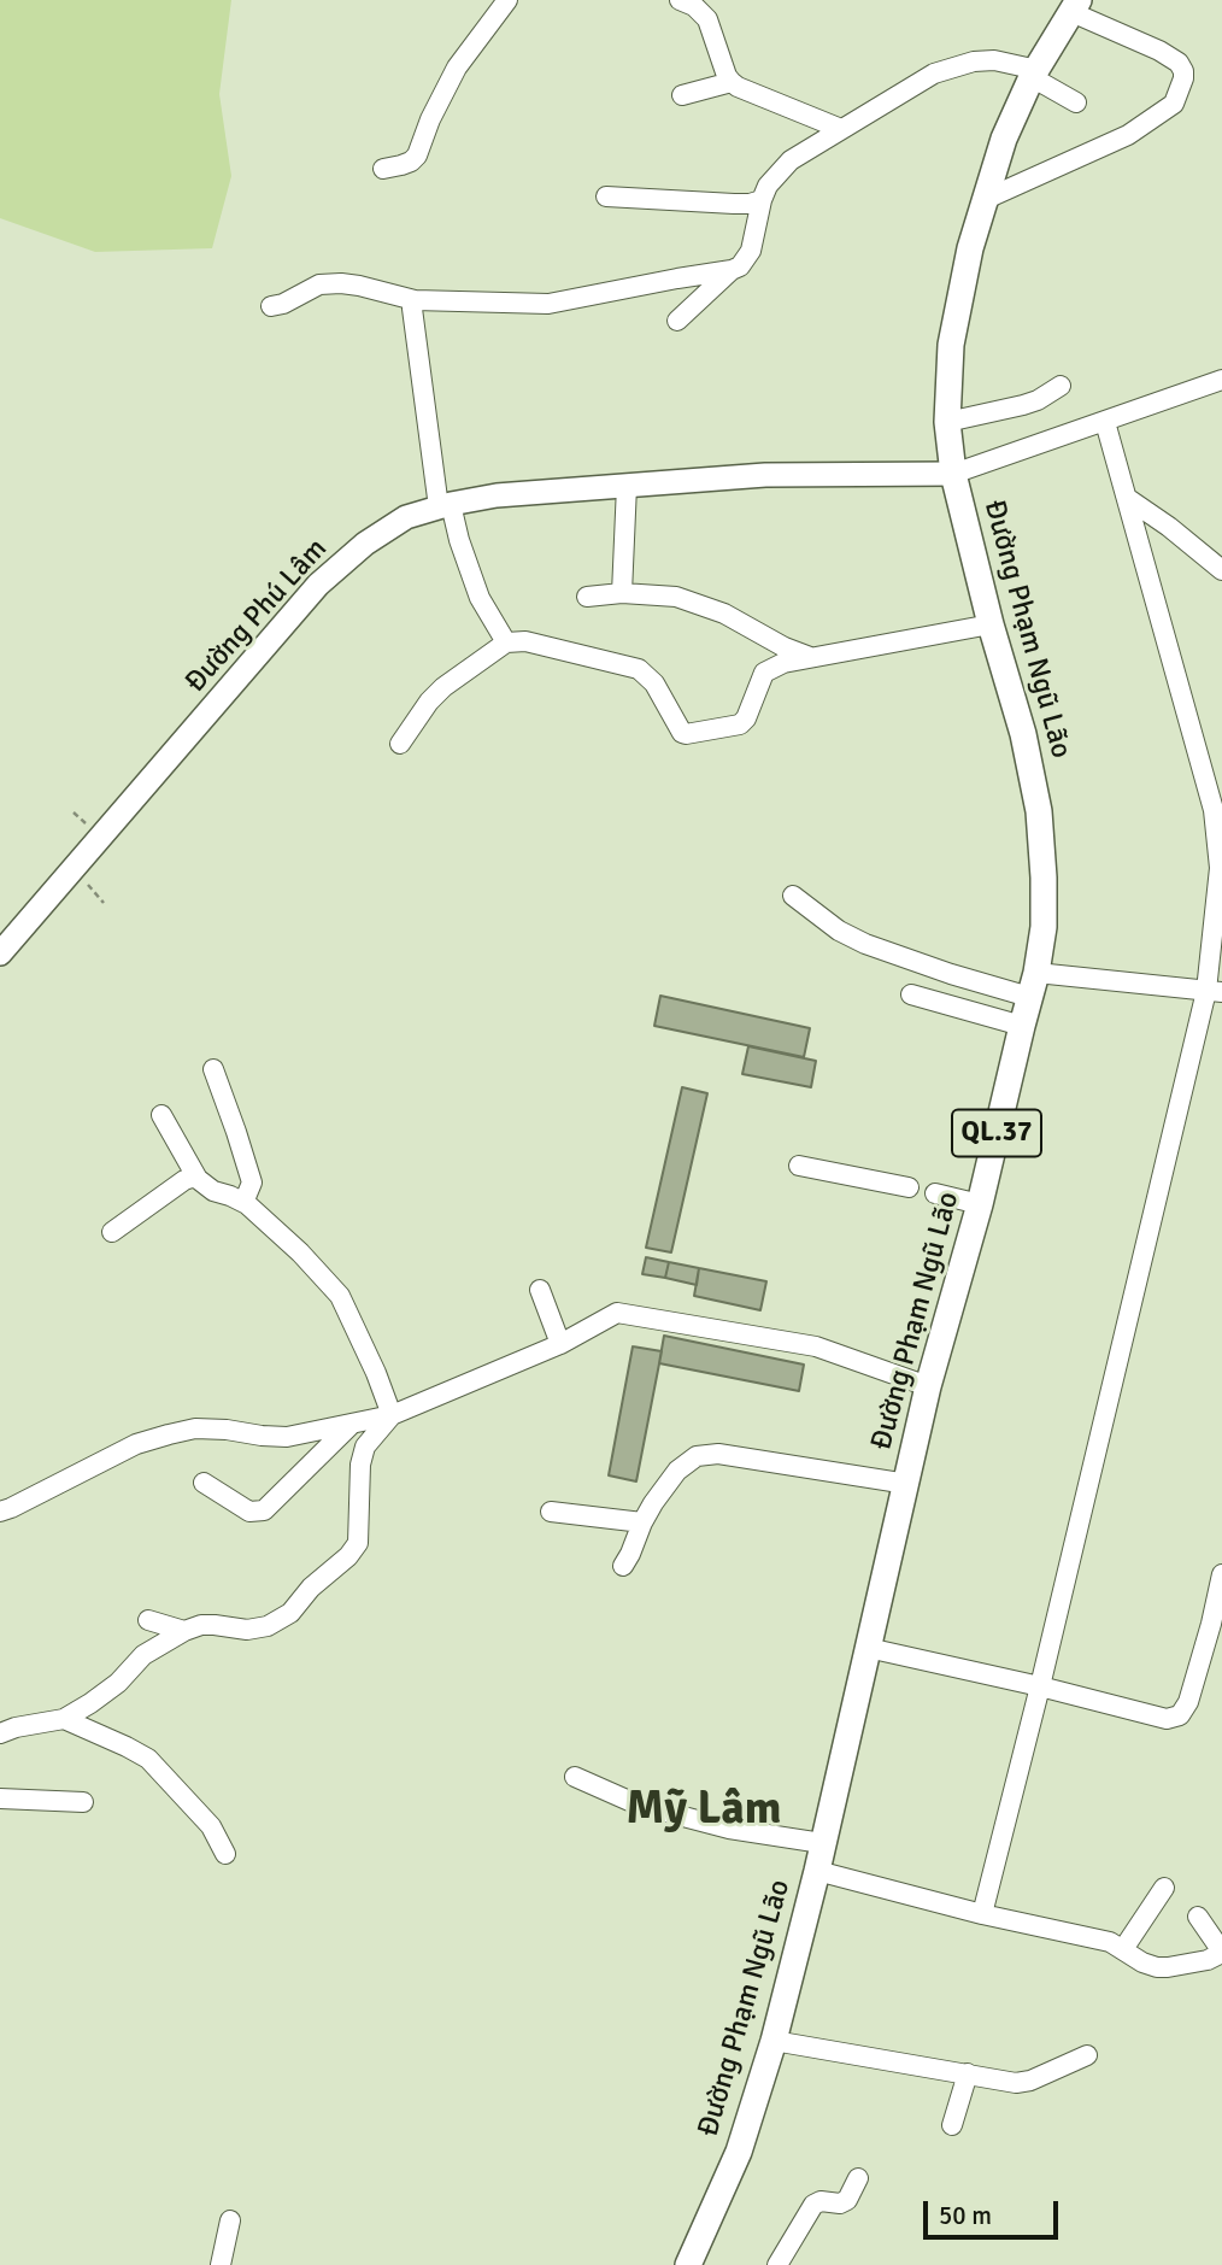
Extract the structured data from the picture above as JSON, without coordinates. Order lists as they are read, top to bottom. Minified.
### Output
{"streets":{"highway":["Đường Phạm Ngũ Lão","QL.37"],"main road":["Đường Phú Lâm"]},"crossings":[["Đường Phú Lâm","Đường Phạm Ngũ Lão"]],"districts":["Mỹ Lâm"],"scale_bar":"50 m"}
